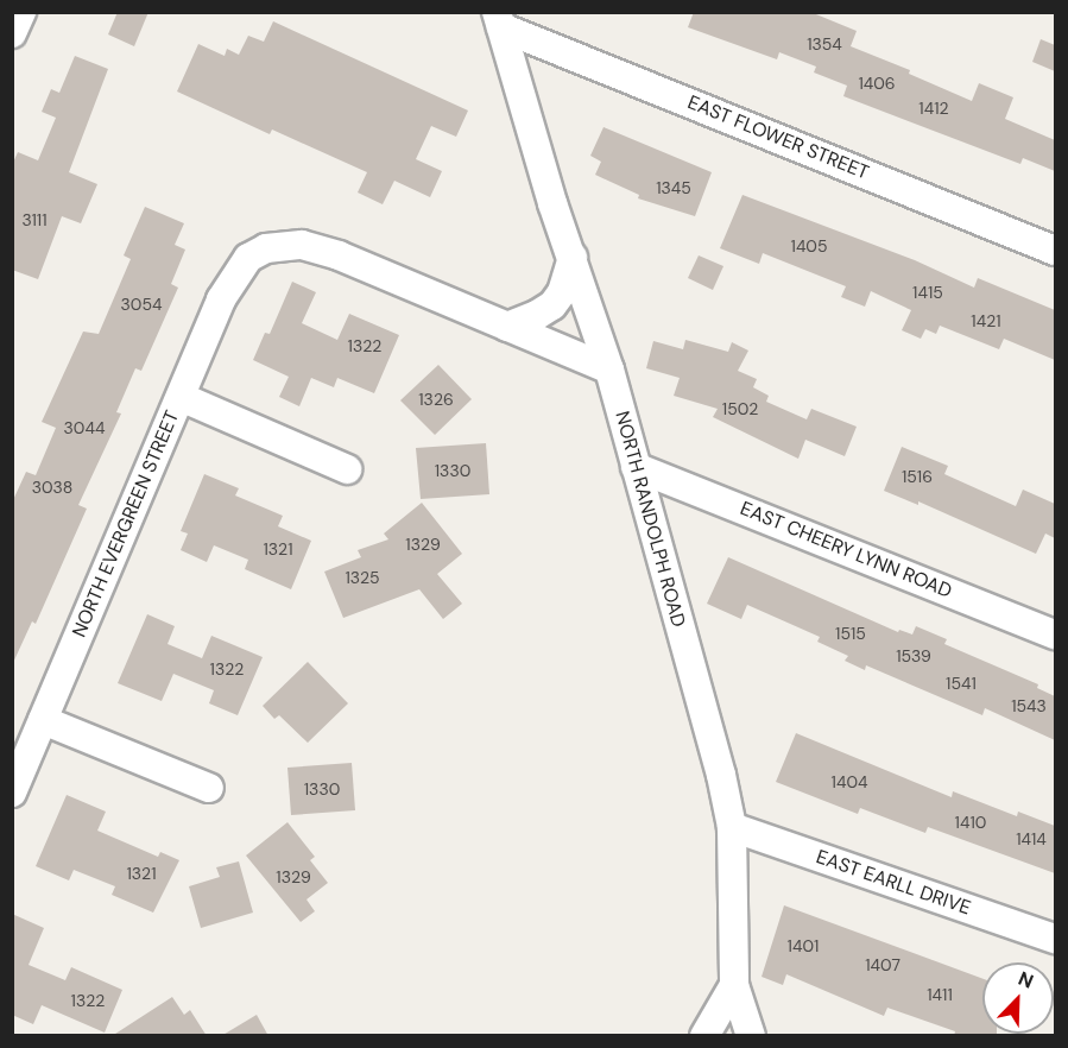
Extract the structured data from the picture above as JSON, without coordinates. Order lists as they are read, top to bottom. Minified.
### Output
{"streets":{"street":["EAST FLOWER STREET","NORTH RANDOLPH ROAD","NORTH EVERGREEN STREET","EAST CHEERY LYNN ROAD","EAST EARLL DRIVE"]},"crossings":[["EAST FLOWER STREET","NORTH RANDOLPH ROAD"],["NORTH RANDOLPH ROAD","EAST CHEERY LYNN ROAD"],["NORTH RANDOLPH ROAD","EAST EARLL DRIVE"]],"house_numbers":["1354","1406","1412","1345","3111","1405","1415","3054","1421","1322","1326","1502","3044","1330","1516","3038","1329","1321","1325","1515","1539","1322","1541","1543","1404","1330","1410","1414","1321","1329","1401","1407","1411","1322"],"north":"top right"}
